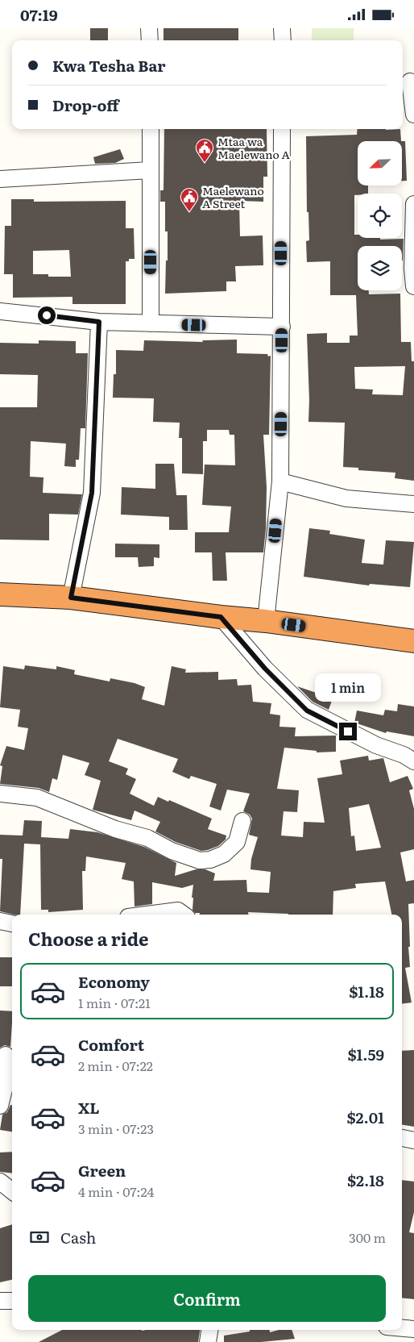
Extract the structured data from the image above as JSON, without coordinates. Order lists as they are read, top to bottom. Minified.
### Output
{"places":{"public building":["Mtaa wa Maelewano A","Maelewano A Street"]},"north":"bottom left","page":{"status":"07:19","banner":["Kwa Tesha Bar","Drop-off"],"bubble":"1 min","heading":"Choose a ride","list":[{"name":"Economy","note":"1 min · 07:21","value":"$1.18"},{"name":"Comfort","note":"2 min · 07:22","value":"$1.59"},{"name":"XL","note":"3 min · 07:23","value":"$2.01"},{"name":"Green","note":"4 min · 07:24","value":"$2.18"}],"pay":["Cash","300 m"],"buttons":"Confirm"}}
